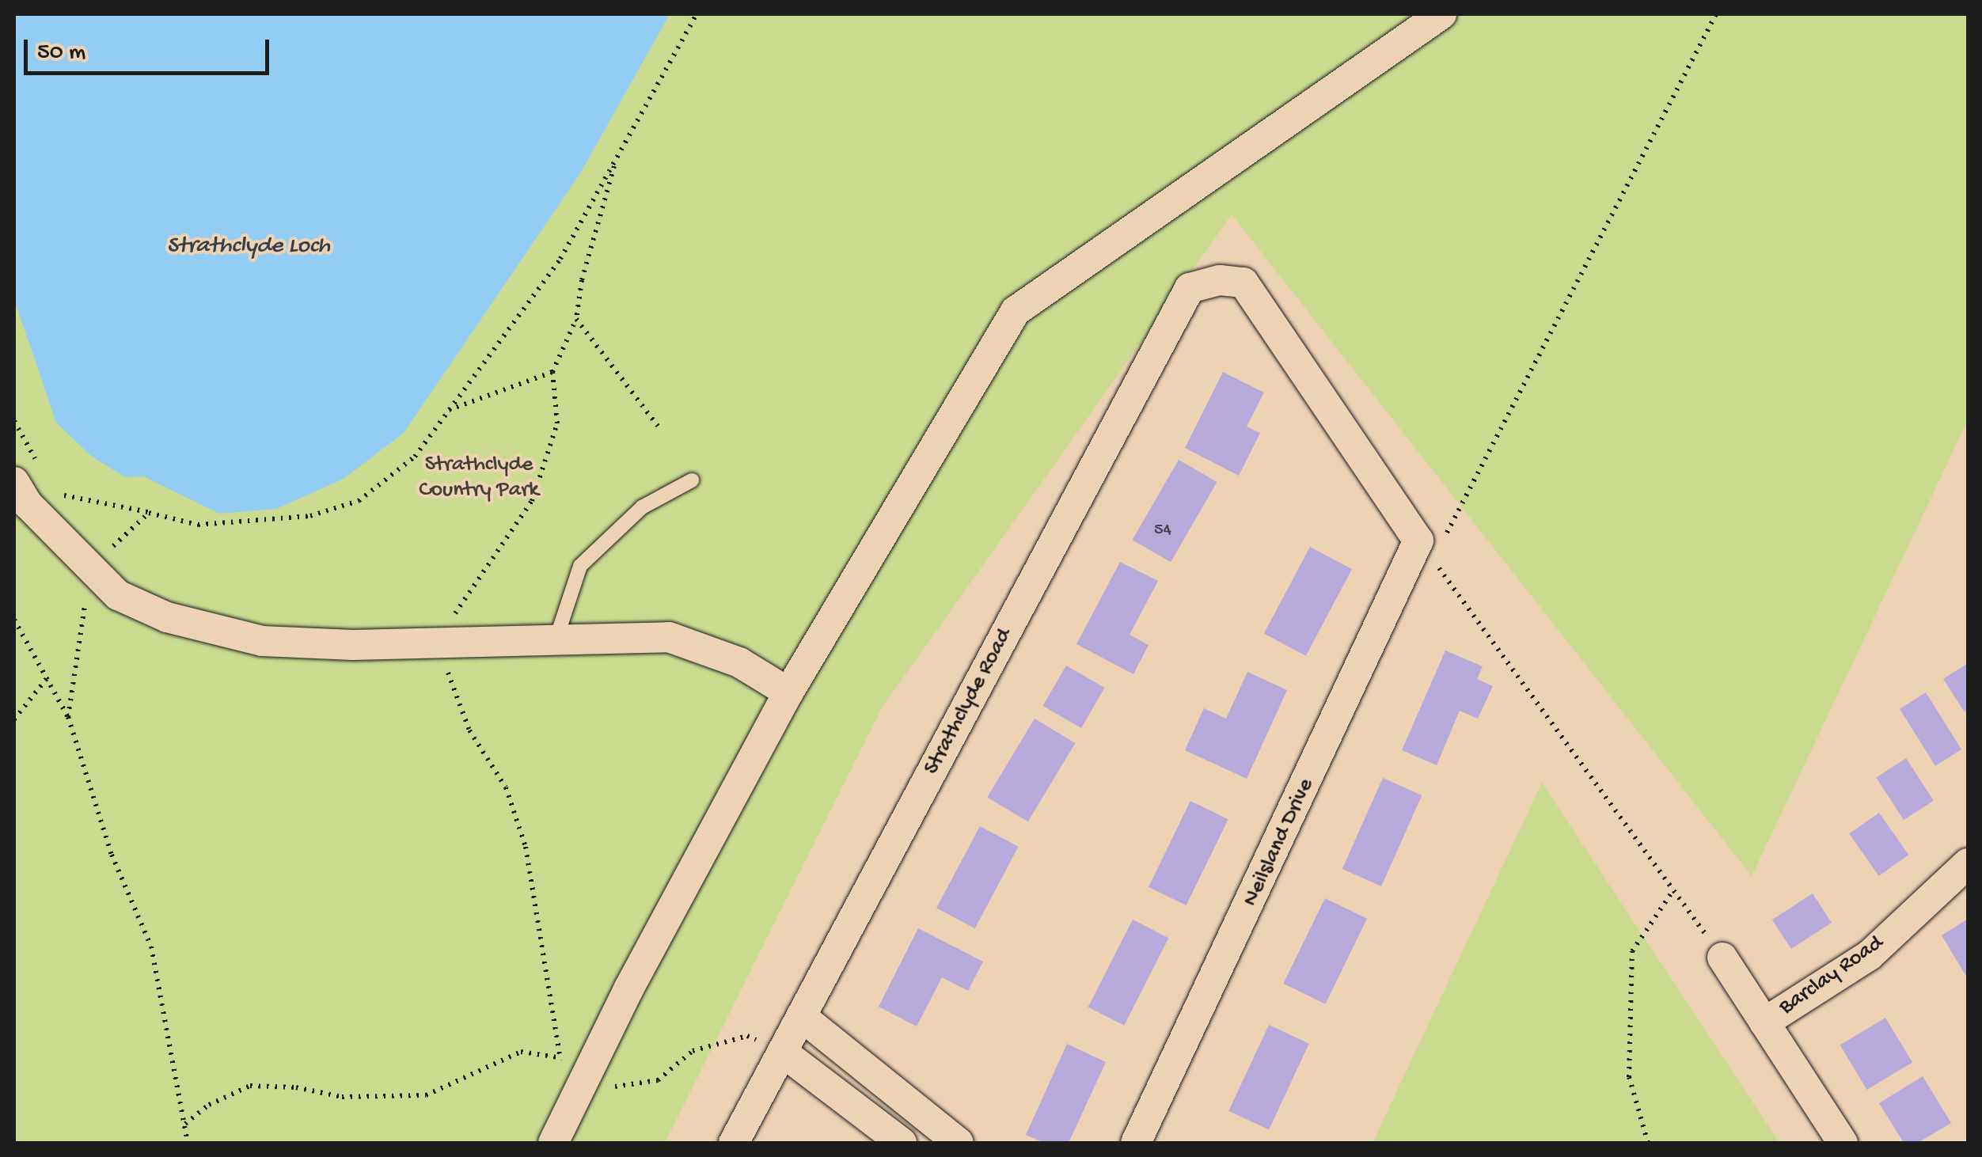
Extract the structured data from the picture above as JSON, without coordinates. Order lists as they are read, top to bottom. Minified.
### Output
{"streets":{"street":["Strathclyde Road","Neilsland Drive","Barclay Road"]},"crossings":[["Strathclyde Road","Neilsland Drive"]],"water":["Strathclyde Loch"],"parks":["Strathclyde Country Park"],"house_numbers":["54"],"scale_bar":"50 m"}
